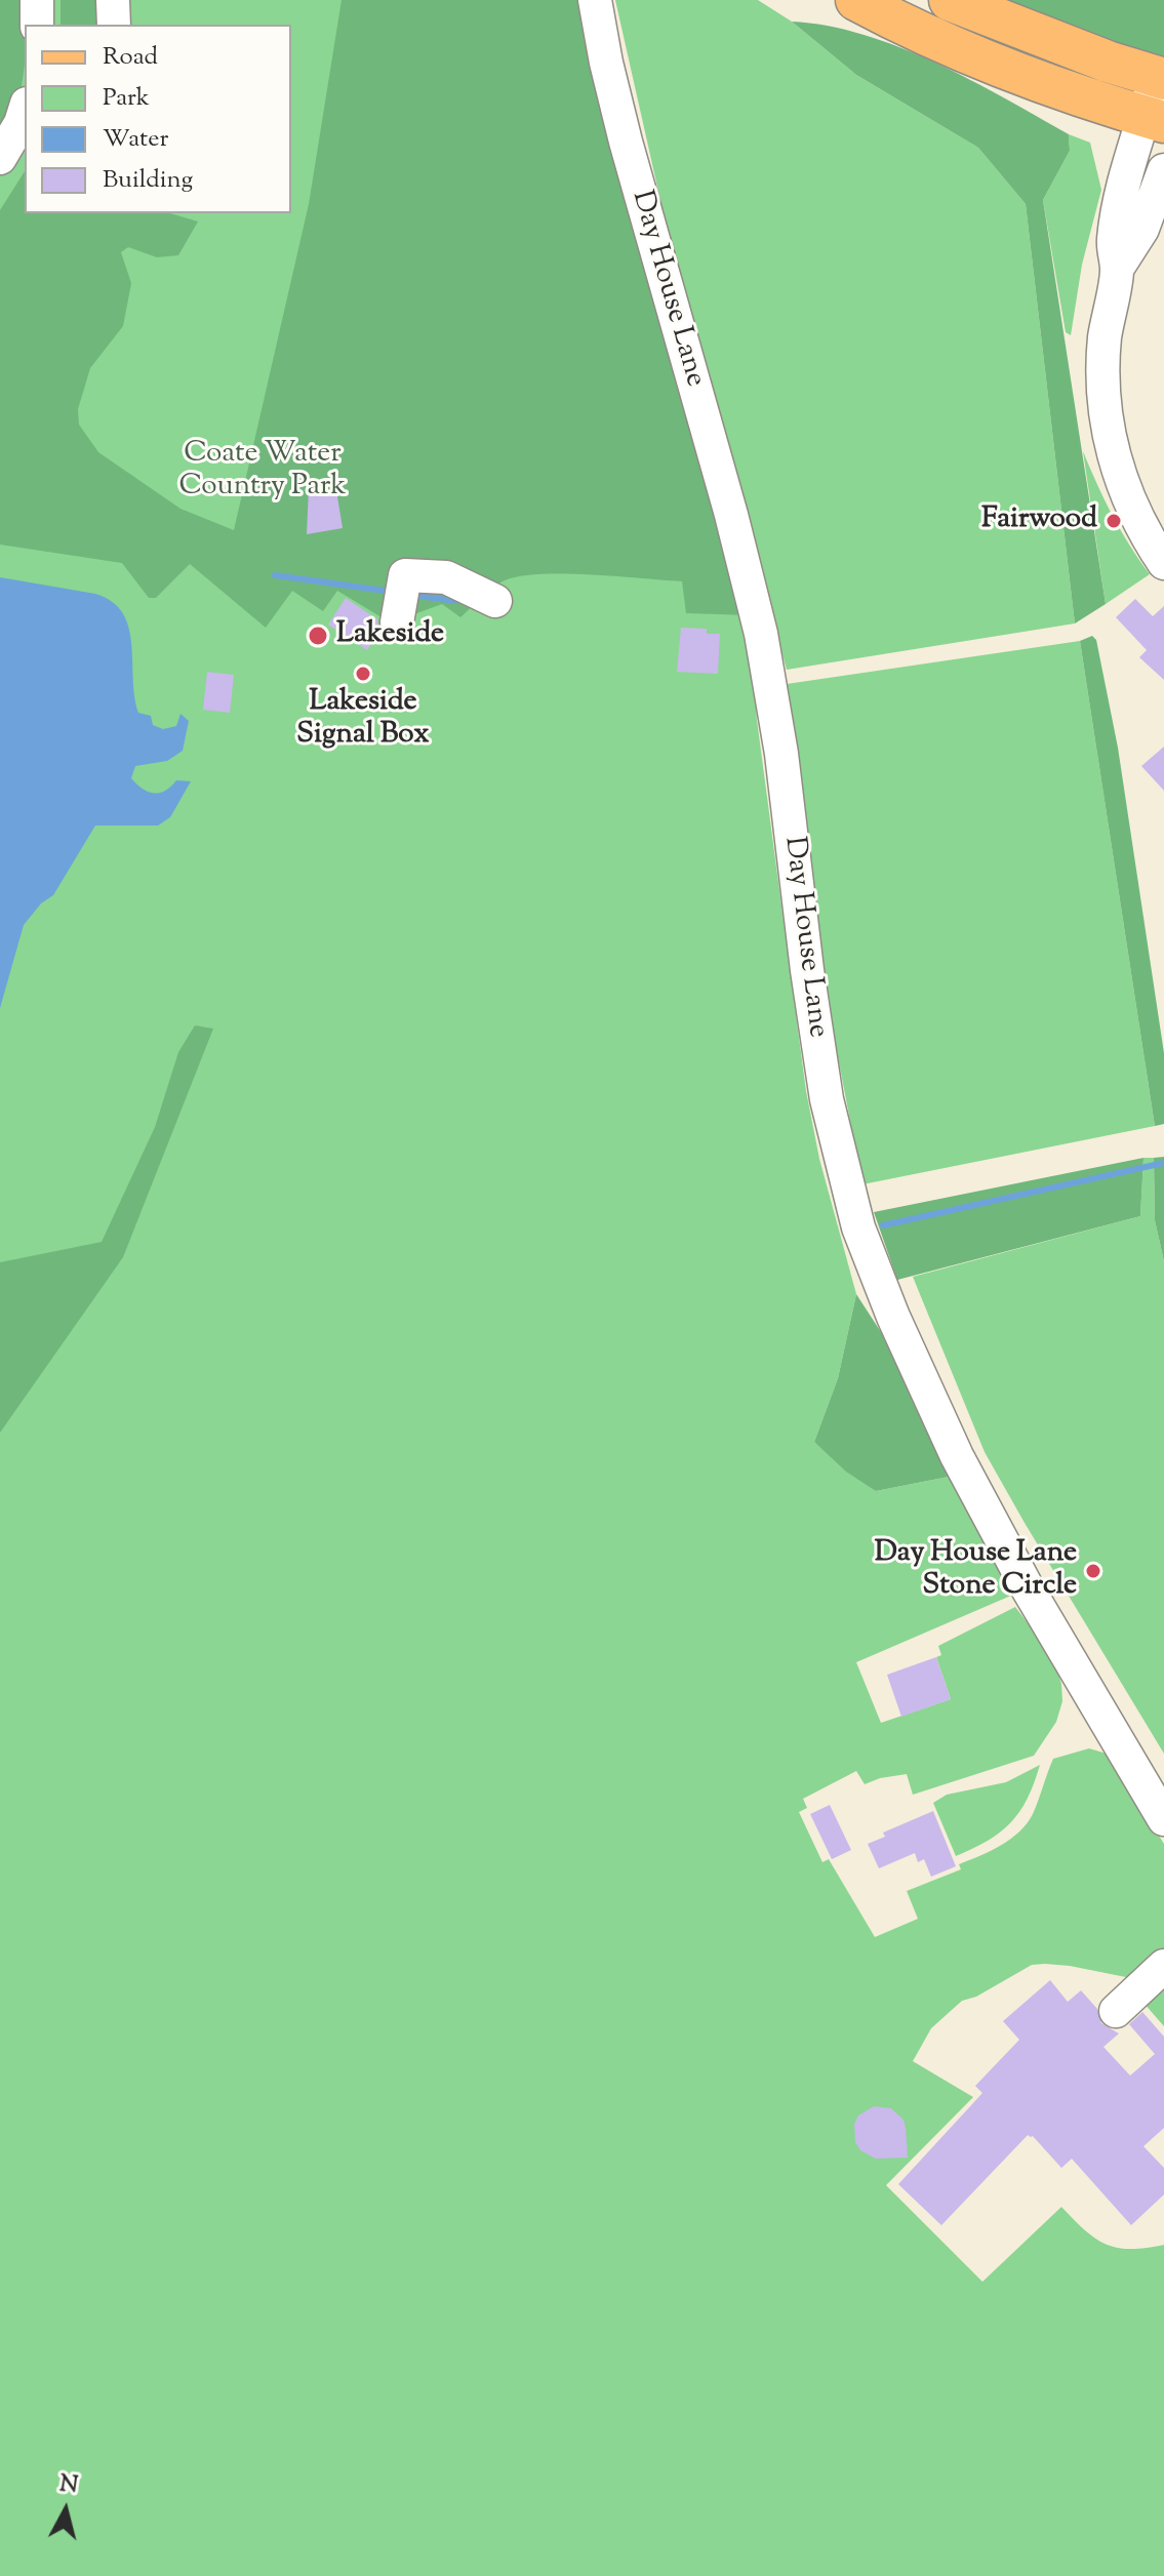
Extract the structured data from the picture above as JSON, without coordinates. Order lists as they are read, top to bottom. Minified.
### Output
{"streets":{"street":["Day House Lane"]},"parks":["Coate Water Country Park"],"places":["Fairwood","Lakeside","Lakeside Signal Box","Day House Lane Stone Circle"],"legend":["Road","Park","Water","Building"],"north":"top"}
